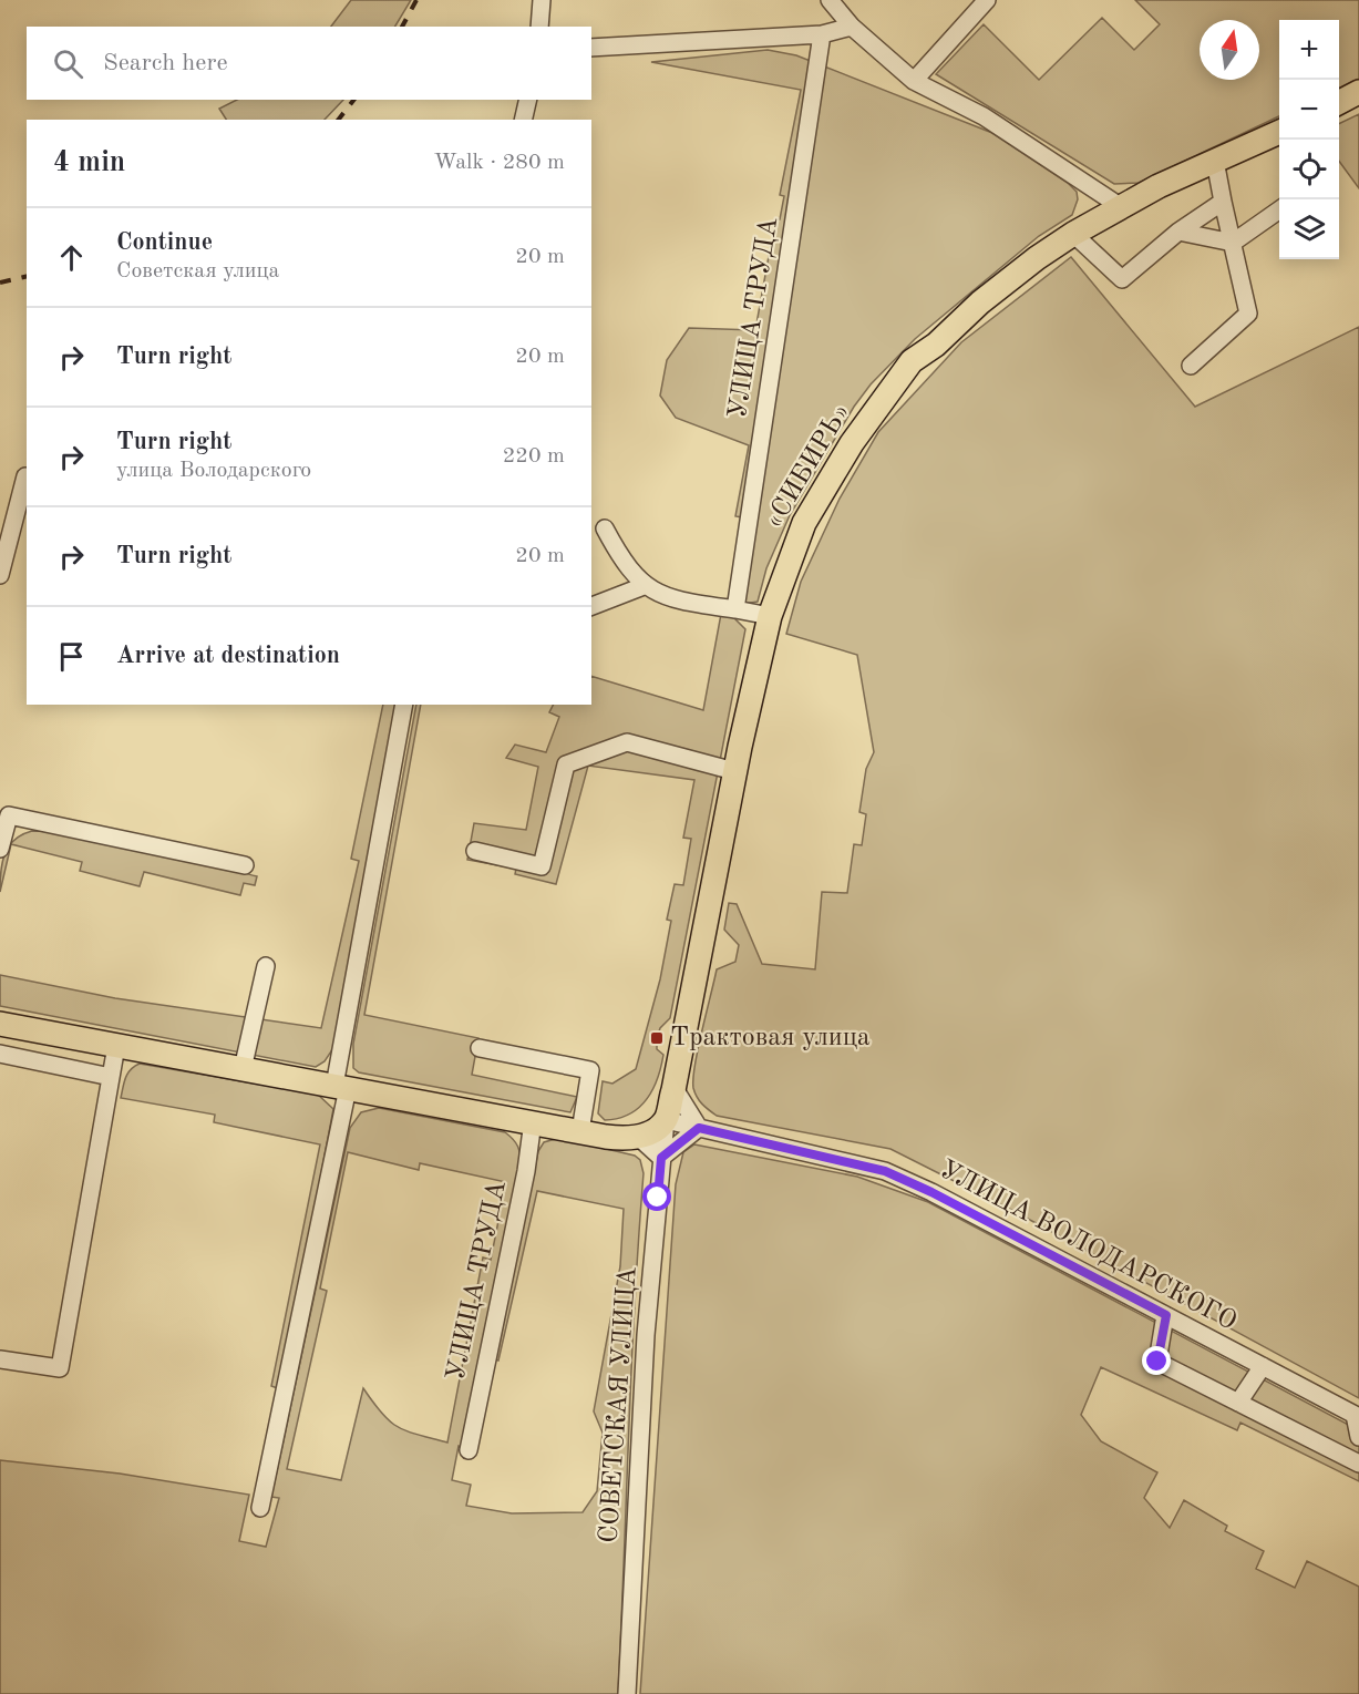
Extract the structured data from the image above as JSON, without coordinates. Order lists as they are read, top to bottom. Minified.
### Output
{"streets":{"highway":["«СИБИРЬ»"],"street":["УЛИЦА ТРУДА","УЛИЦА ВОЛОДАРСКОГО","СОВЕТСКАЯ УЛИЦА"]},"crossings":[["«СИБИРЬ»","УЛИЦА ВОЛОДАРСКОГО"],["«СИБИРЬ»","СОВЕТСКАЯ УЛИЦА"],["УЛИЦА ВОЛОДАРСКОГО","СОВЕТСКАЯ УЛИЦА"]],"places":{"transit":["Трактовая улица"]},"north":"top","page":{"map_buttons":["+","−"],"search":"Search here","heading":["4 min","Walk · 280 m"],"list":[["Continue","Советская улица","20 m"],["Turn right","20 m"],["Turn right","улица Володарского","220 m"],["Turn right","20 m"],"Arrive at destination"]}}
